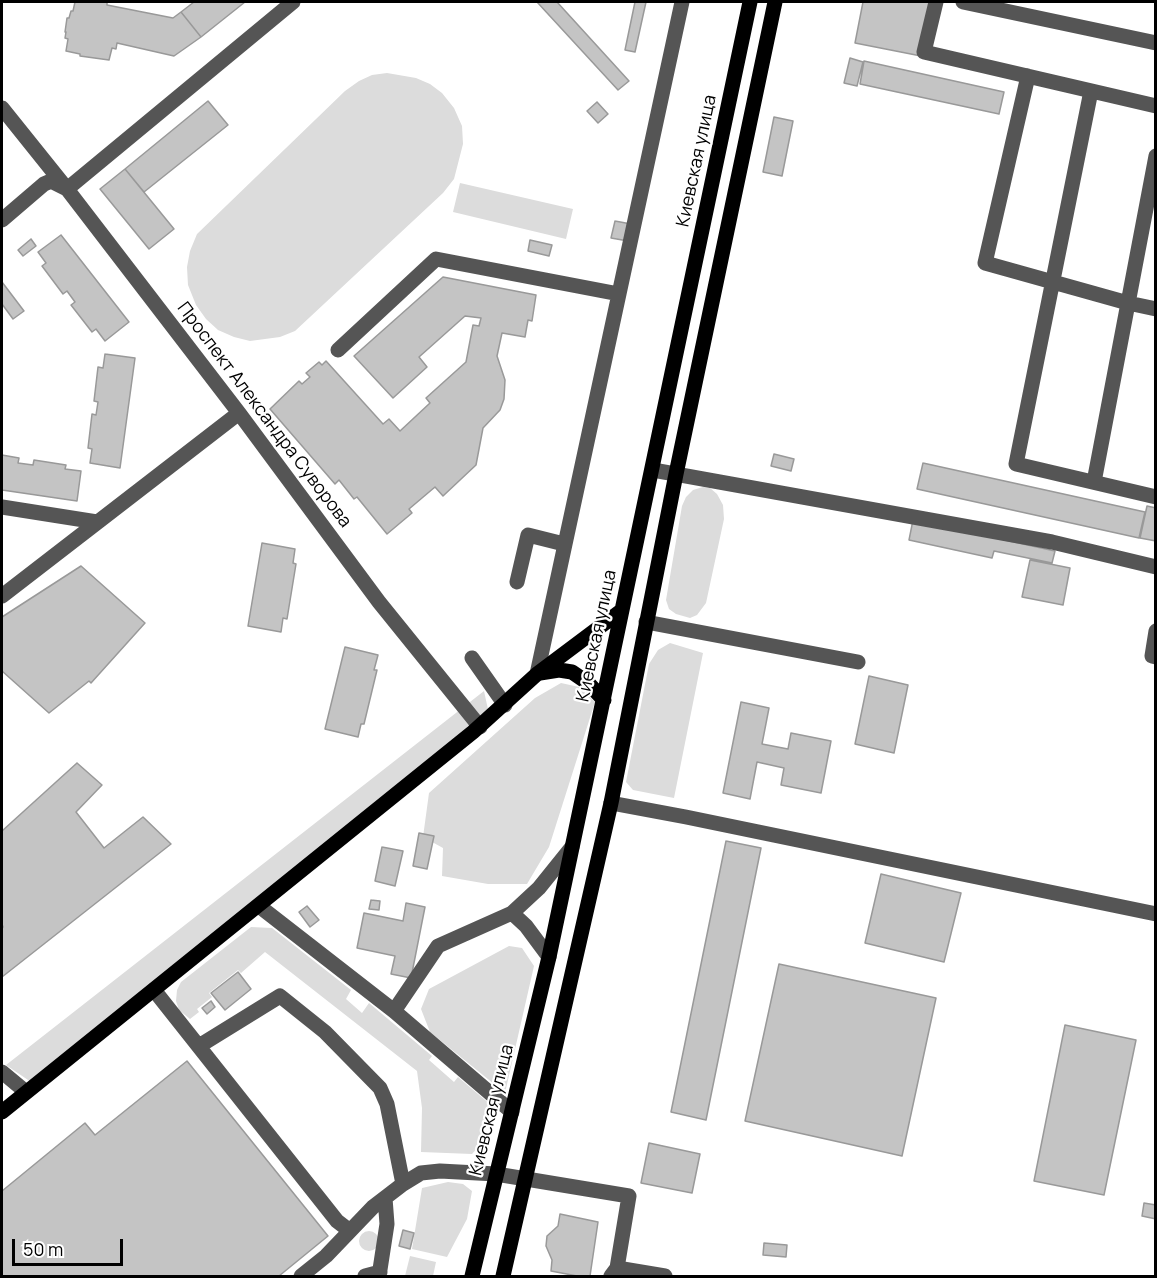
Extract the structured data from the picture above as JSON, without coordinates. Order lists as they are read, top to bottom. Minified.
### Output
{"streets":{"main road":["Киевская улица"],"street":["Проспект Александра Суворова"]},"scale_bar":"50 m"}
